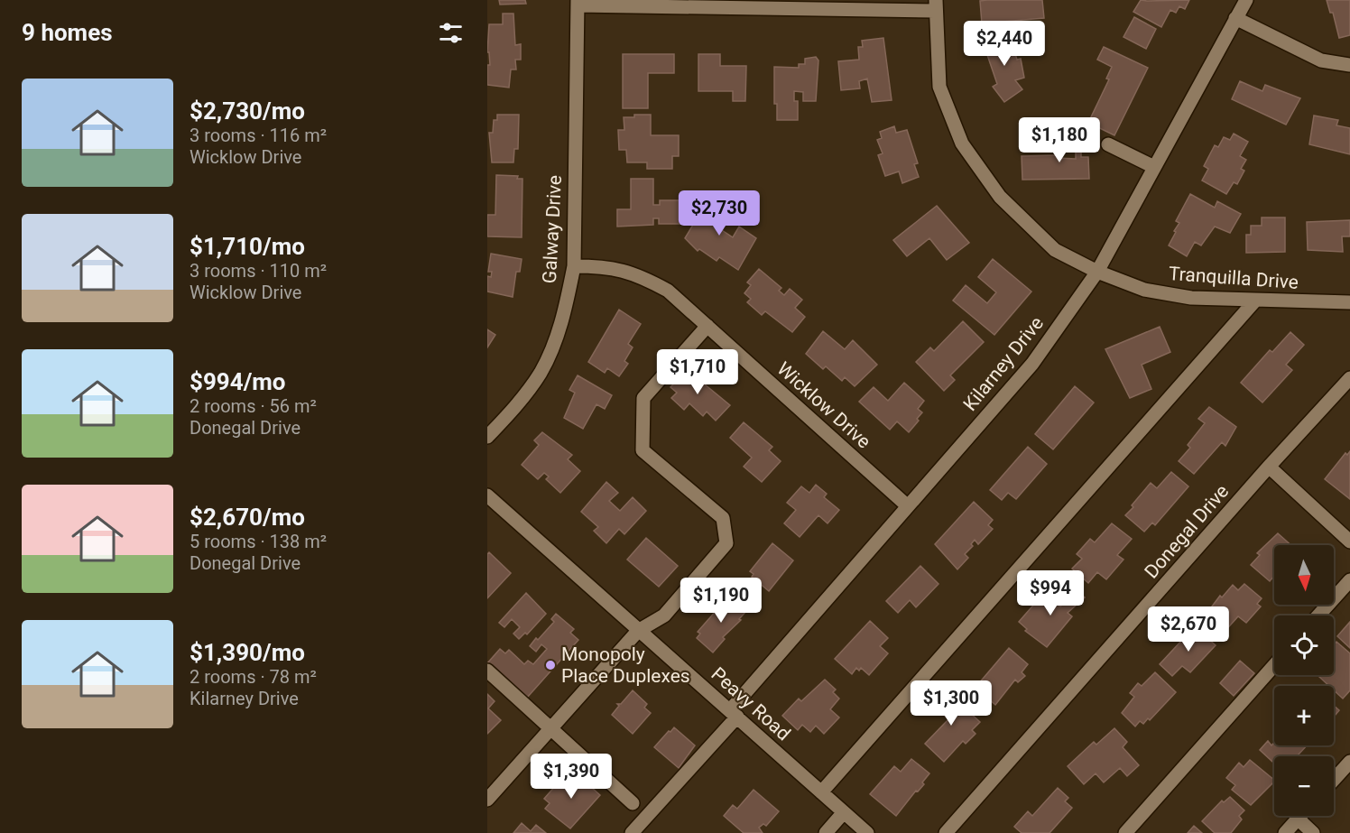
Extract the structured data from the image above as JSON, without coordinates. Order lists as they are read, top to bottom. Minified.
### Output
{"streets":{"street":["Galway Drive","Tranquilla Drive","Kilarney Drive","Wicklow Drive","Donegal Drive","Peavy Road"]},"crossings":[["Galway Drive","Wicklow Drive"],["Tranquilla Drive","Kilarney Drive"],["Kilarney Drive","Wicklow Drive"],["Kilarney Drive","Peavy Road"]],"places":["Monopoly Place Duplexes"],"north":"bottom","page":{"heading":"9 homes","price":["$2,440","$1,180","$2,730","$1,710","$994","$1,190","$2,670","$1,300","$1,390"],"list":[{"name":"$2,730/mo","note":"3 rooms · 116 m² · Wicklow Drive"},{"name":"$1,710/mo","note":"3 rooms · 110 m² · Wicklow Drive"},{"name":"$994/mo","note":"2 rooms · 56 m² · Donegal Drive"},{"name":"$2,670/mo","note":"5 rooms · 138 m² · Donegal Drive"},{"name":"$1,390/mo","note":"2 rooms · 78 m² · Kilarney Drive"}],"map_buttons":["+","−"]}}
